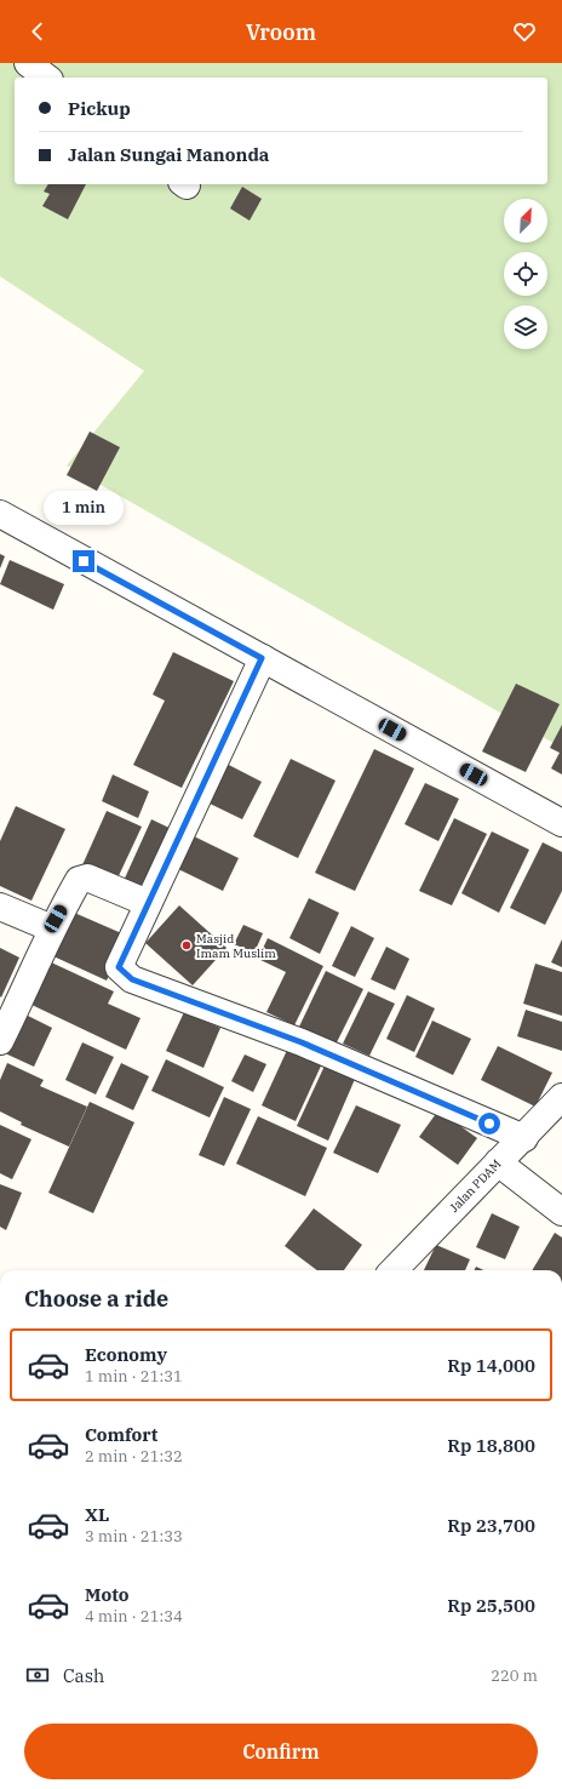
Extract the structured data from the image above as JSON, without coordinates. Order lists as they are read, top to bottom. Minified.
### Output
{"streets":{"street":["Jalan PDAM"]},"places":["Masjid Imam Muslim"],"north":"top right","page":{"header":"Vroom","banner":["Pickup","Jalan Sungai Manonda"],"bubble":"1 min","heading":"Choose a ride","list":[{"name":"Economy","note":"1 min · 21:31","value":"Rp 14,000"},{"name":"Comfort","note":"2 min · 21:32","value":"Rp 18,800"},{"name":"XL","note":"3 min · 21:33","value":"Rp 23,700"},{"name":"Moto","note":"4 min · 21:34","value":"Rp 25,500"}],"pay":["Cash","220 m"],"buttons":"Confirm"}}
